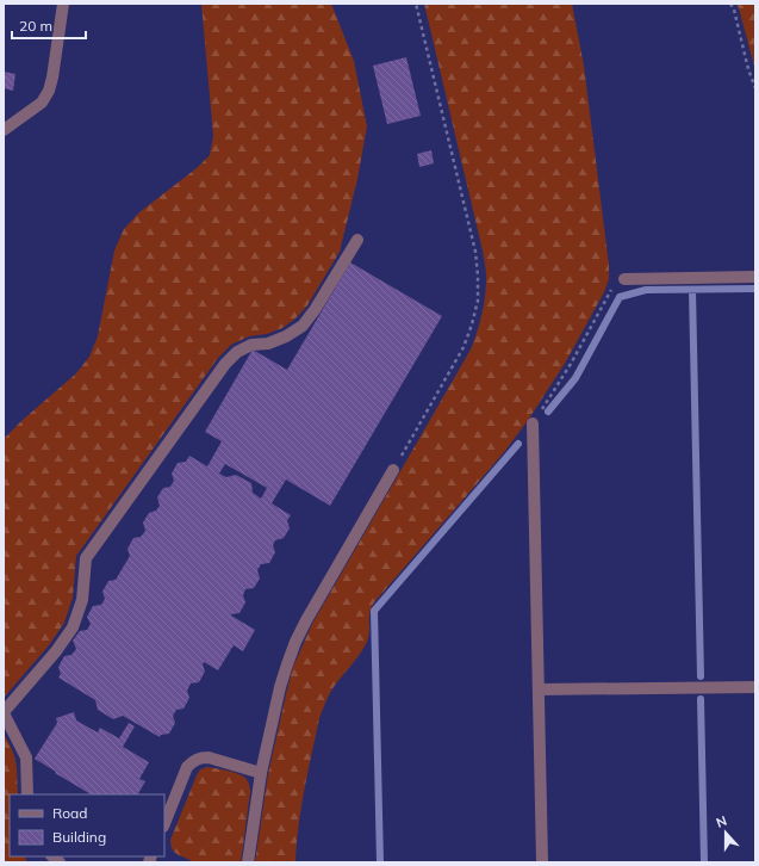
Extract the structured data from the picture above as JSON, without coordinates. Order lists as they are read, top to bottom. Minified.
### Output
{"legend":["Road","Building"],"scale_bar":"20 m","north":"top"}
